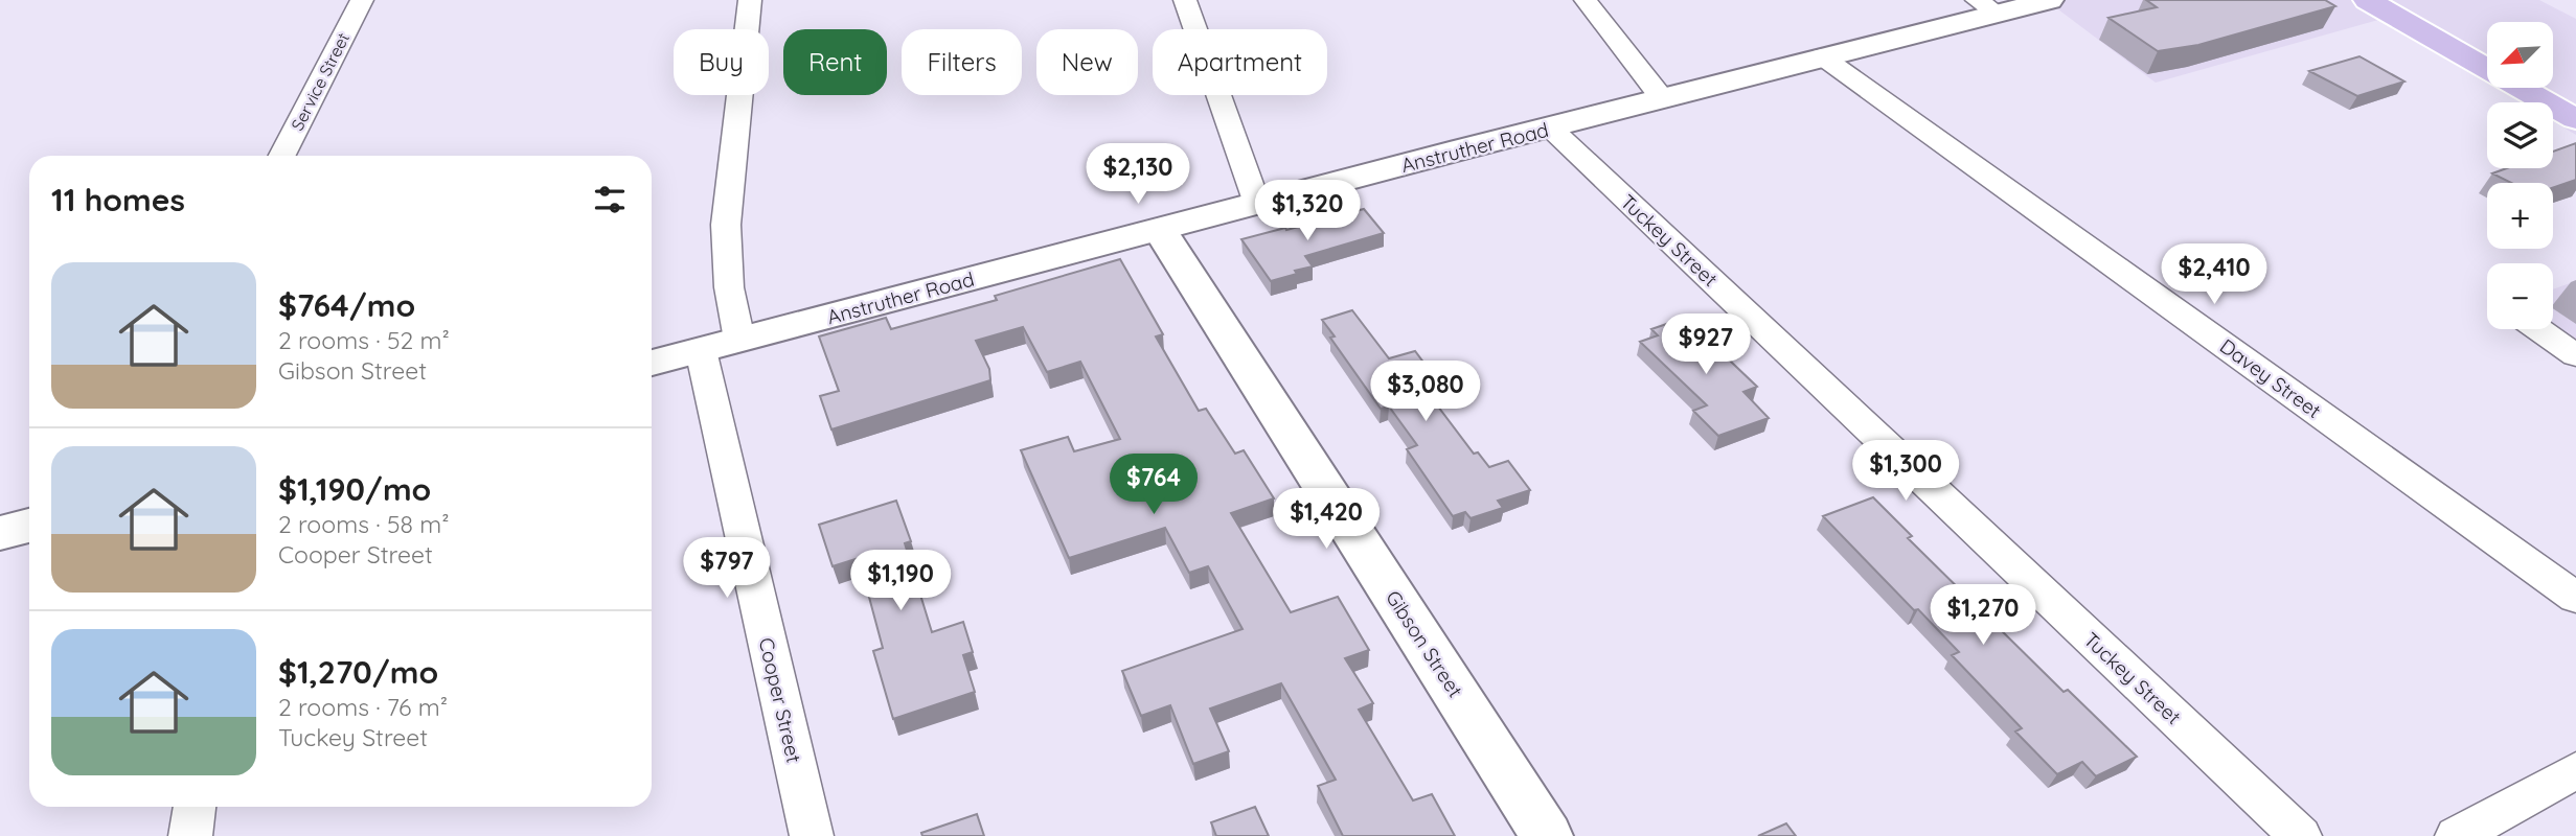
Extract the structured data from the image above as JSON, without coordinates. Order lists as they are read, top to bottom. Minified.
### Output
{"streets":{"main road":["Anstruther Road","Gibson Street"],"street":["Service Street","Tuckey Street","Davey Street","Cooper Street"]},"crossings":[["Anstruther Road","Tuckey Street"],["Anstruther Road","Davey Street"],["Anstruther Road","Gibson Street"],["Anstruther Road","Cooper Street"]],"north":"bottom left","page":{"map_buttons":["+","−"],"chip":["Buy","Rent","Filters","New","Apartment"],"price":["$2,130","$1,320","$2,410","$927","$3,080","$1,300","$764","$1,420","$797","$1,190","$1,270"],"heading":"11 homes","list":[{"name":"$764/mo","note":"2 rooms · 52 m² · Gibson Street"},{"name":"$1,190/mo","note":"2 rooms · 58 m² · Cooper Street"},{"name":"$1,270/mo","note":"2 rooms · 76 m² · Tuckey Street"}]}}
